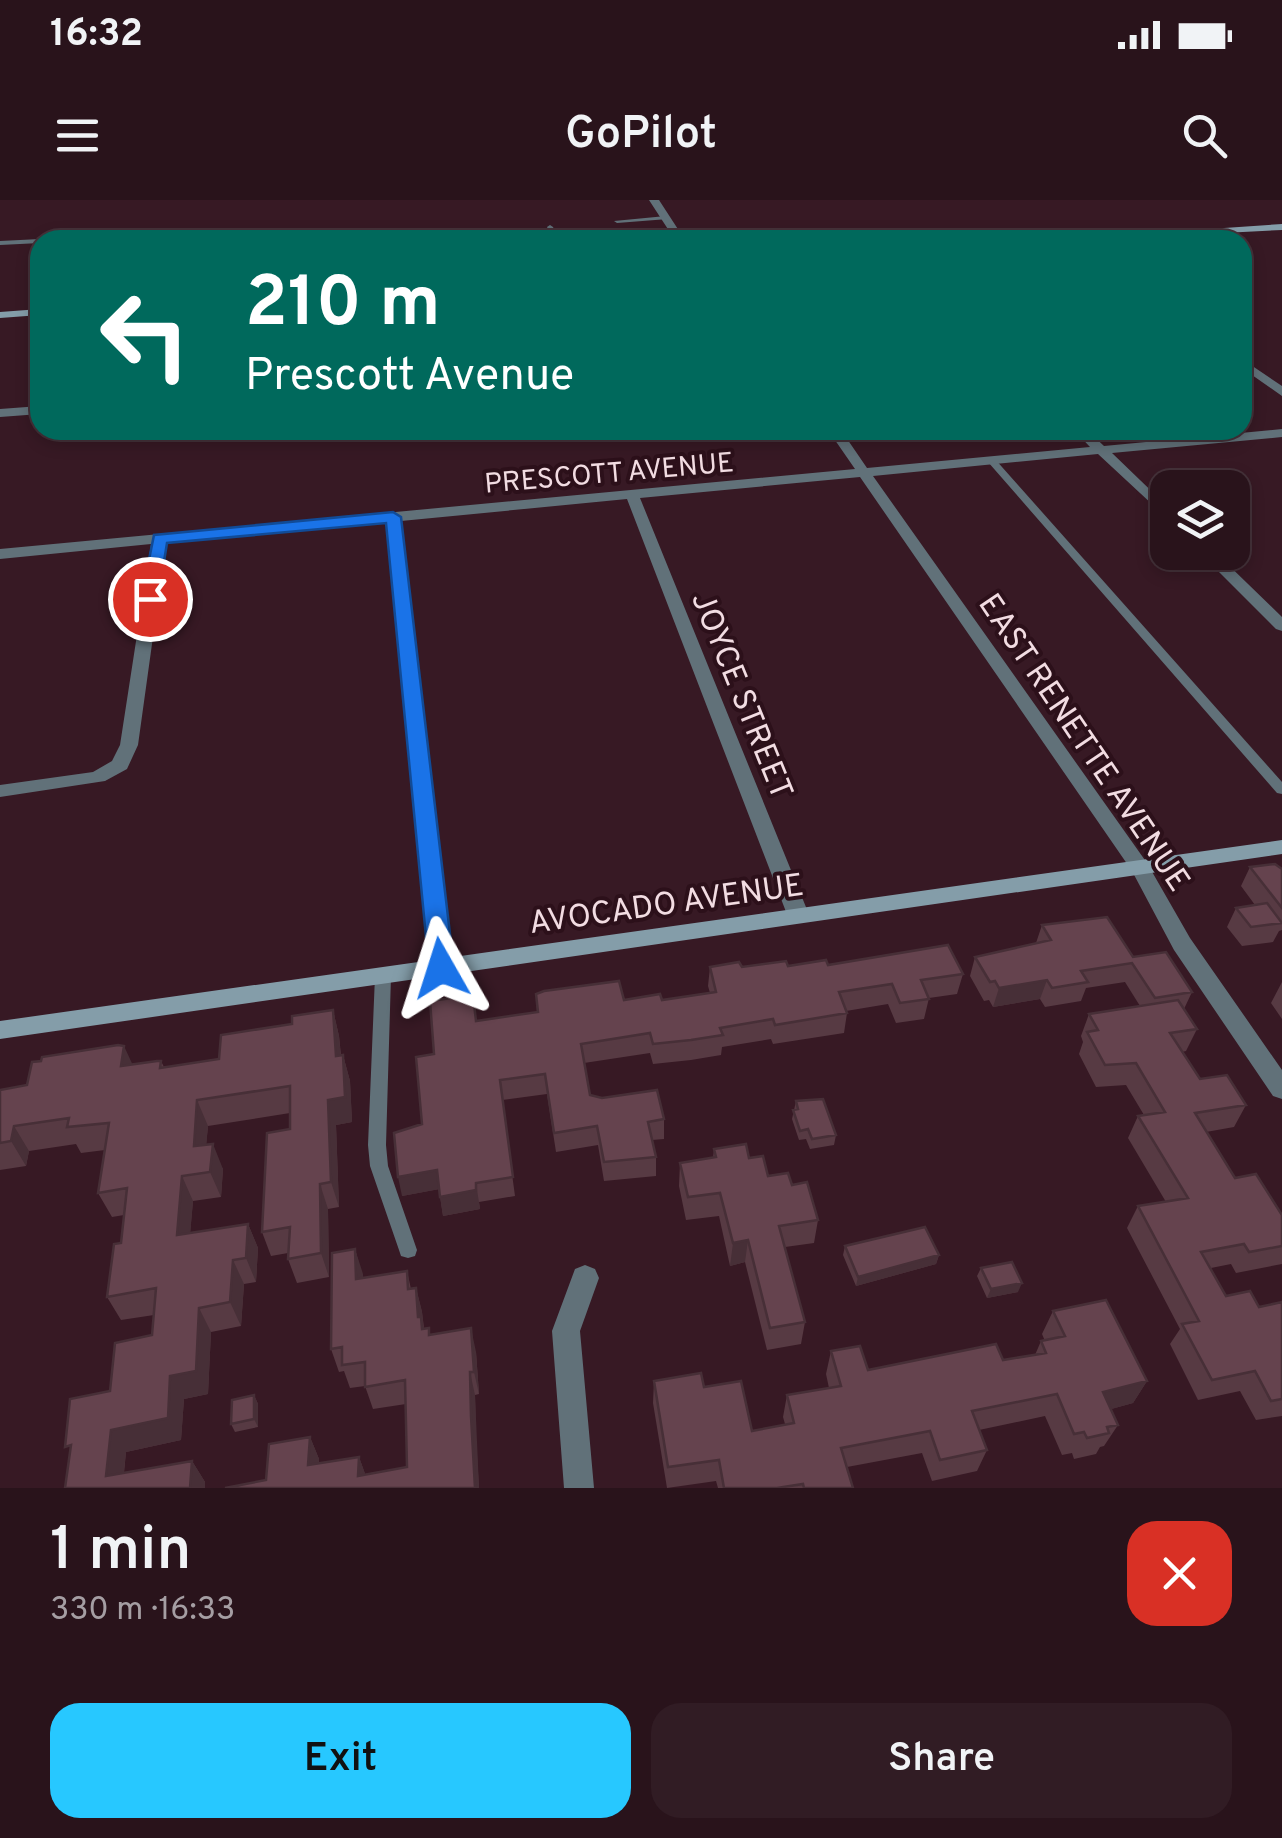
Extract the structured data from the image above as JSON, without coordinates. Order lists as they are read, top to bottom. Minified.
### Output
{"streets":{"main road":["AVOCADO AVENUE"],"street":["PRESCOTT AVENUE","JOYCE STREET","EAST RENETTE AVENUE"]},"crossings":[["PRESCOTT AVENUE","JOYCE STREET"],["PRESCOTT AVENUE","EAST RENETTE AVENUE"],["JOYCE STREET","AVOCADO AVENUE"],["EAST RENETTE AVENUE","AVOCADO AVENUE"]],"page":{"status":"16:32","header":"GoPilot","turn":["210 m","Prescott Avenue"],"heading":["1 min","330 m · 16:33"],"buttons":["Exit","Share"]}}
